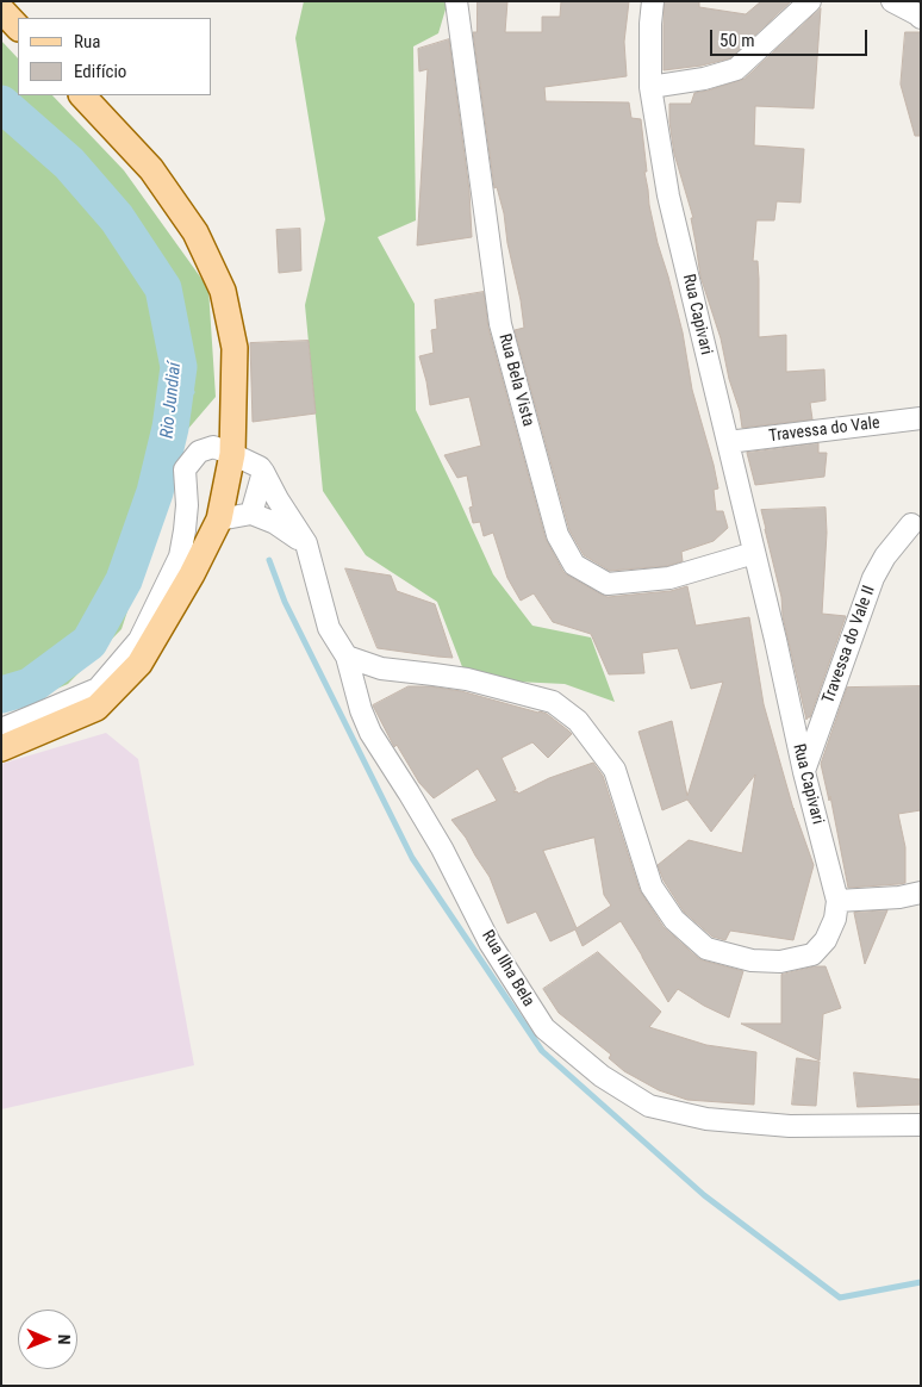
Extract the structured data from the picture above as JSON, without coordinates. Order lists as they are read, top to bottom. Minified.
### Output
{"streets":{"street":["Rua Capivari","Rua Bela Vista","Travessa do Vale","Travessa do Vale II","Rua Ilha Bela"]},"crossings":[["Rua Capivari","Rua Bela Vista"],["Rua Capivari","Travessa do Vale"],["Rua Capivari","Travessa do Vale II"],["Rua Capivari","Rua Ilha Bela"]],"water":["Rio Jundiaí"],"legend":["Rua","Edifício"],"scale_bar":"50 m","north":"right"}
